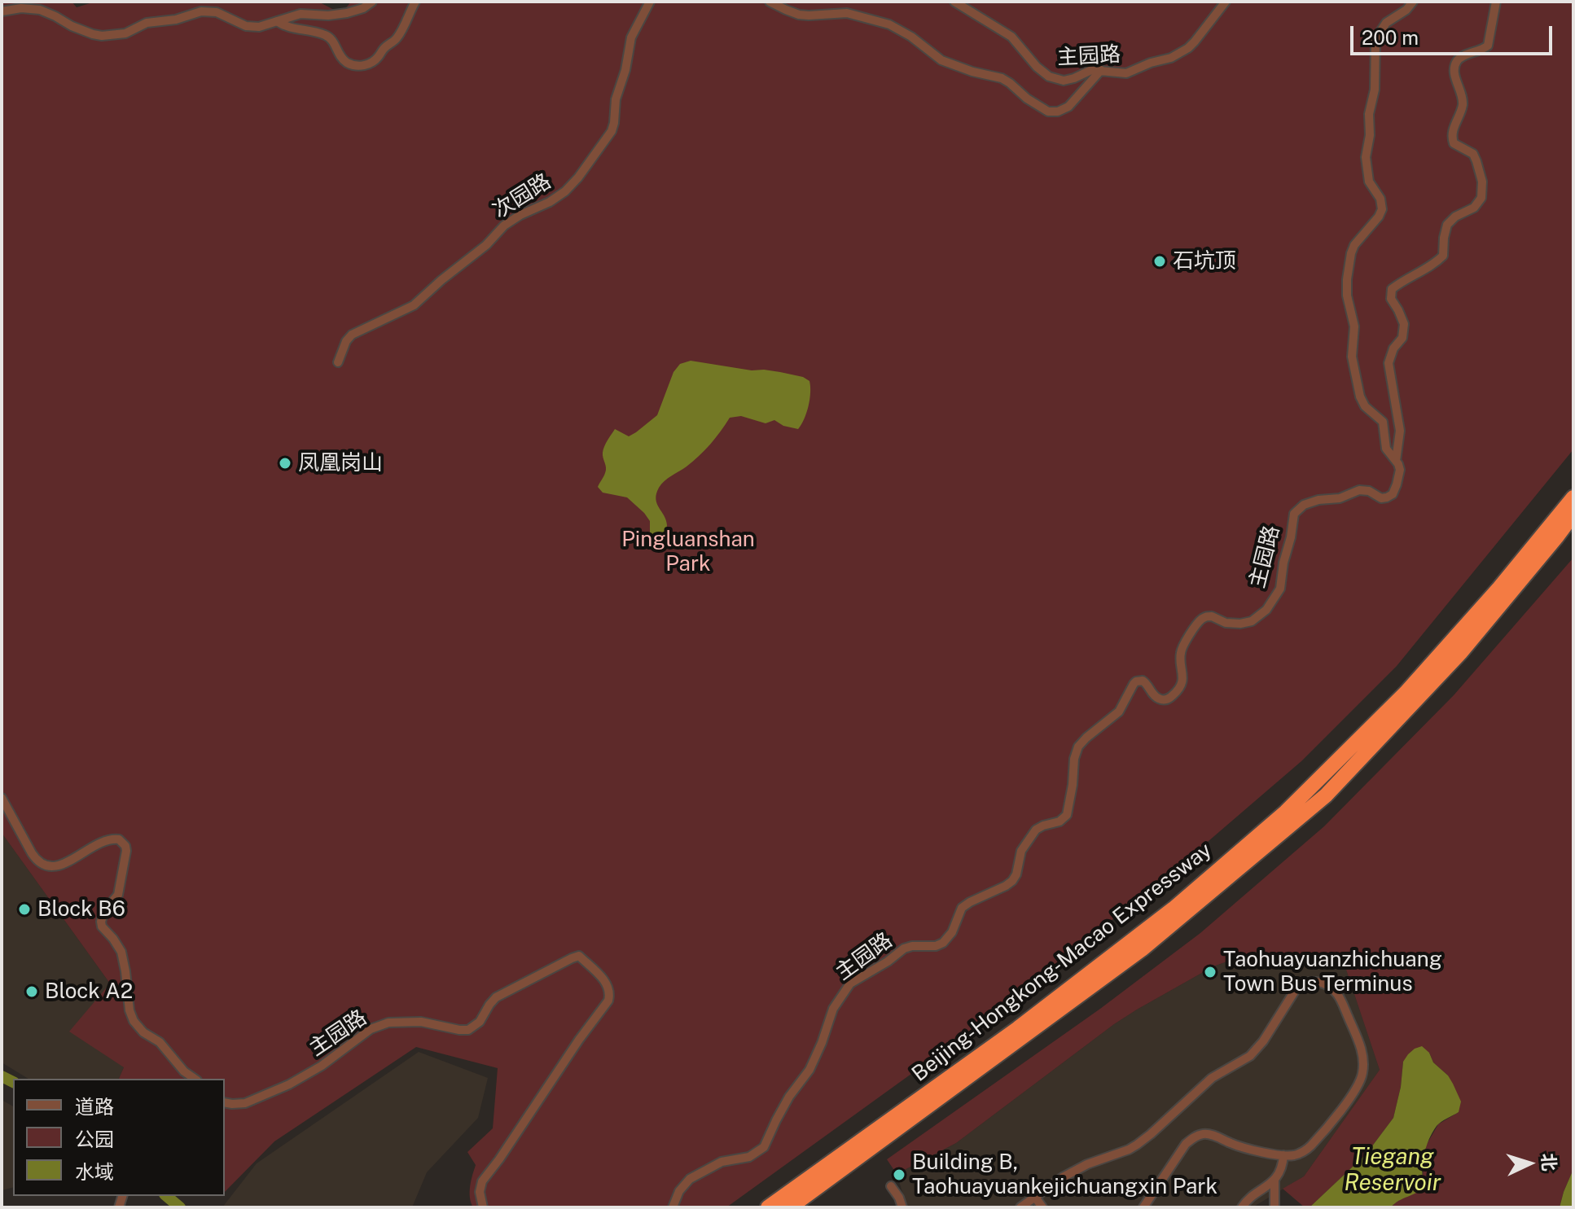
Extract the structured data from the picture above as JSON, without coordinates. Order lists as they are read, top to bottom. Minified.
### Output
{"streets":{"highway":["Beijing-Hongkong-Macao Expressway"],"street":["主园路","次园路"]},"water":["Tiegang Reservoir"],"parks":["Pingluanshan Park"],"places":["石坑顶","凤凰岗山","Block B6","Taohuayuanzhichuang Town Bus Terminus","Block A2","Building B, Taohuayuankejichuangxin Park"],"legend":["道路","公园","水域"],"scale_bar":"200 m","north":"right"}
